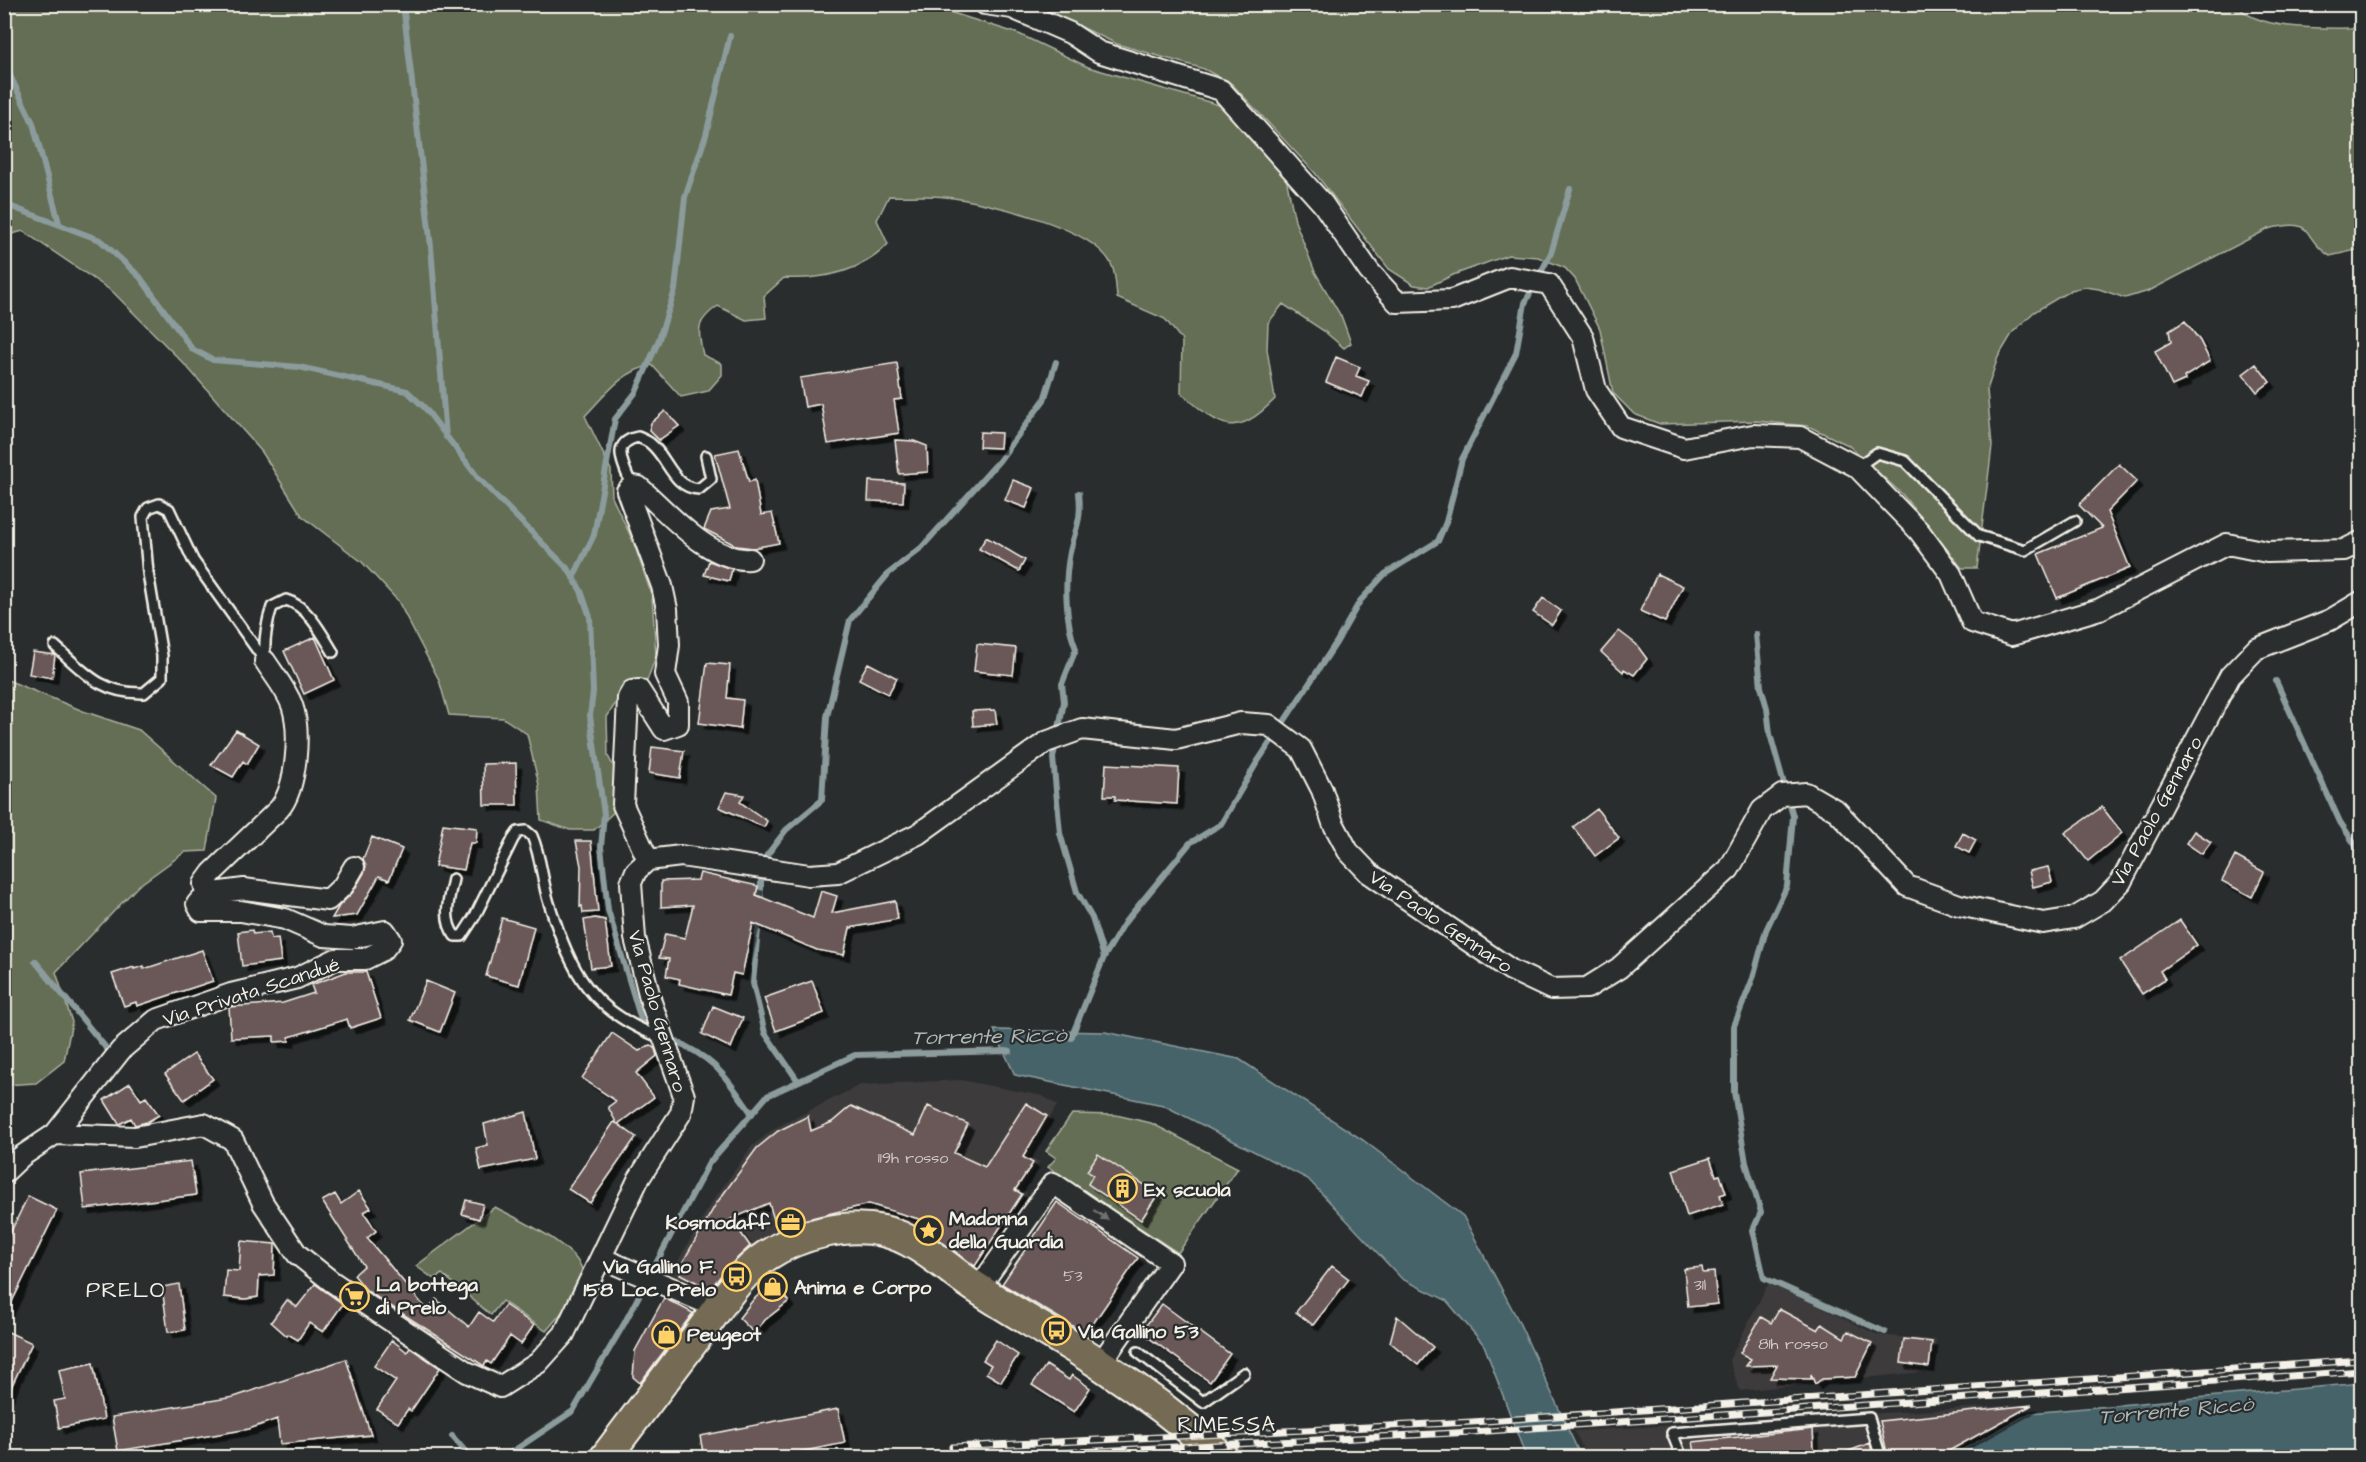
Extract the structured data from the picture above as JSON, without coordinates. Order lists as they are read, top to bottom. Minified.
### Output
{"streets":{"street":["Via Paolo Gennaro","Via Privata Scandué"]},"crossings":[["Via Paolo Gennaro","Via Privata Scandué"]],"districts":["PRELO","RIMESSA"],"water":["Torrente Riccò"],"places":{"building":["Ex scuola"],"office":["Kosmodaff"],"place":["Madonna della Guardia"],"bus stop":["Via Gallino F. 158 Loc Prelo","Via Gallino 53"],"shop":["Anima e Corpo","Peugeot"],"supermarket":["La bottega di Prelo"]},"house_numbers":["119h rosso","53","31l","81h rosso"]}
